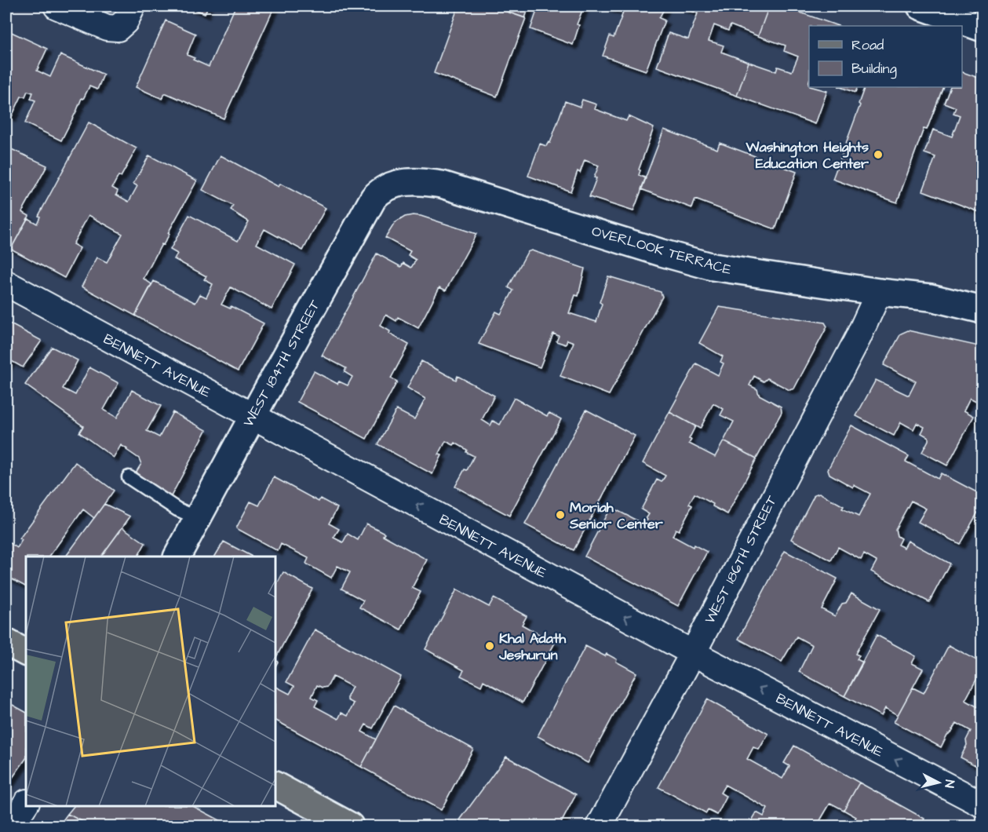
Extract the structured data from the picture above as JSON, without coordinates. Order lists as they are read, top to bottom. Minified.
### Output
{"streets":{"street":["OVERLOOK TERRACE","WEST 184TH STREET","BENNETT AVENUE","WEST 186TH STREET"]},"crossings":[["OVERLOOK TERRACE","WEST 184TH STREET"],["OVERLOOK TERRACE","WEST 186TH STREET"],["WEST 184TH STREET","BENNETT AVENUE"],["BENNETT AVENUE","WEST 186TH STREET"]],"one_way":["BENNETT AVENUE"],"places":["Washington Heights Education Center","Moriah Senior Center","Khal Adath Jeshurun"],"legend":["Road","Building"],"north":"right"}
